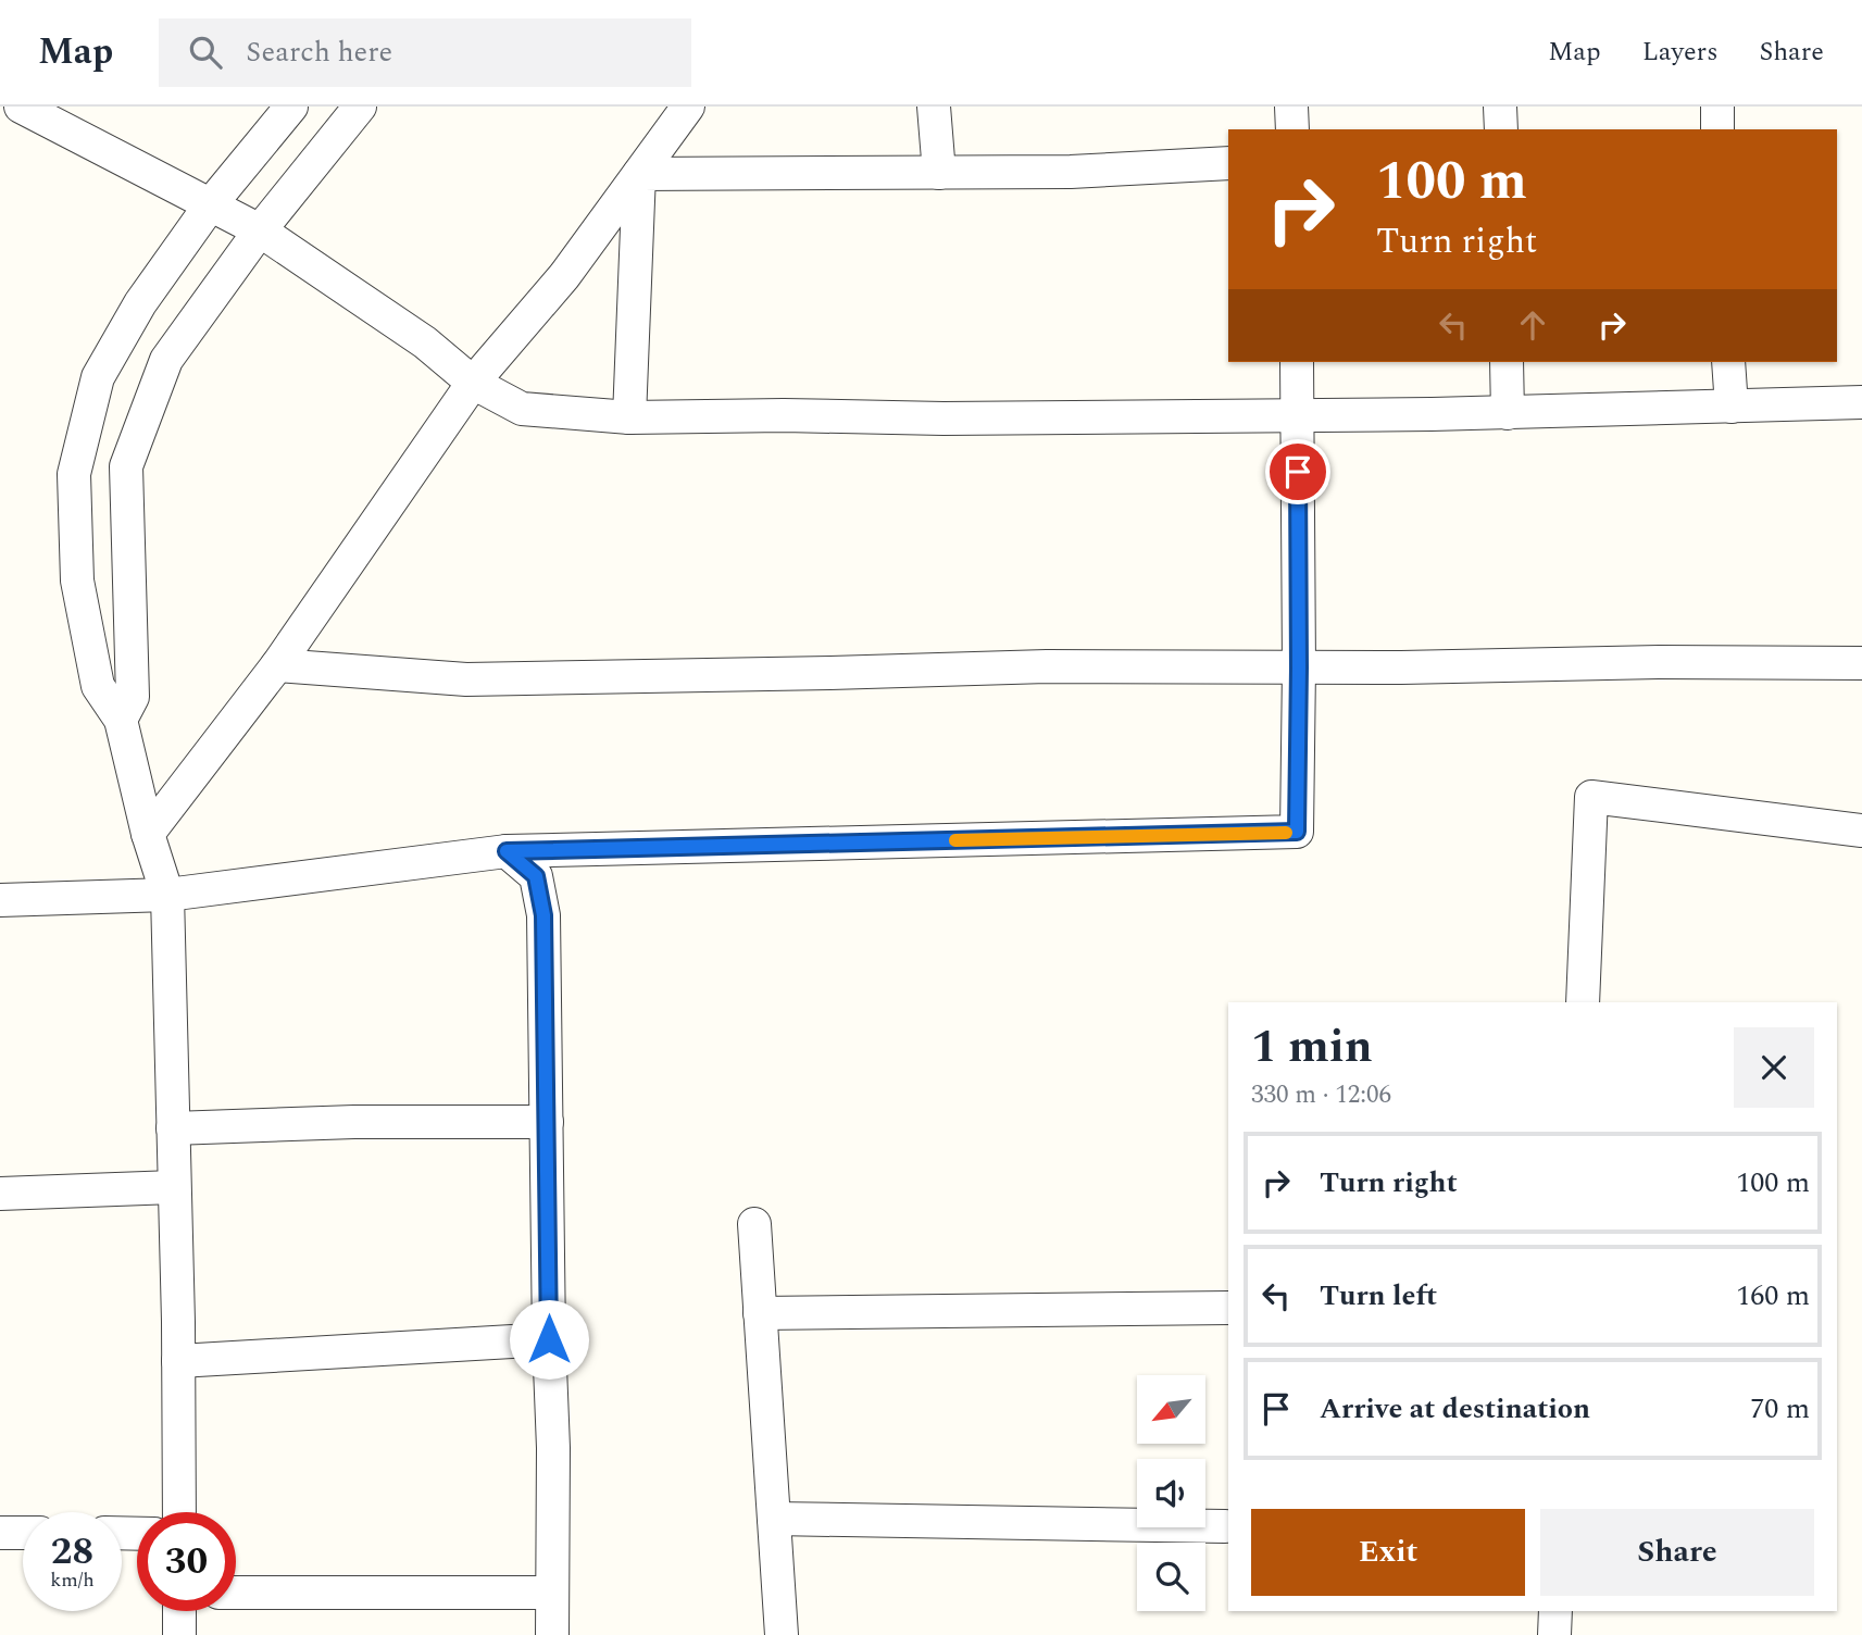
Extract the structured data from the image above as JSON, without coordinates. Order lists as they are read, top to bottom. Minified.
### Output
{"north":"bottom left","page":{"header":"Map","search":"Search here","nav":["Map","Layers","Share"],"turn":["100 m","Turn right"],"heading":["1 min","330 m · 12:06"],"list":[{"name":"Turn right","value":"100 m"},{"name":"Turn left","value":"160 m"},{"name":"Arrive at destination","value":"70 m"}],"buttons":["Exit","Share"],"speed":"28 km/h","limit":"30"}}
